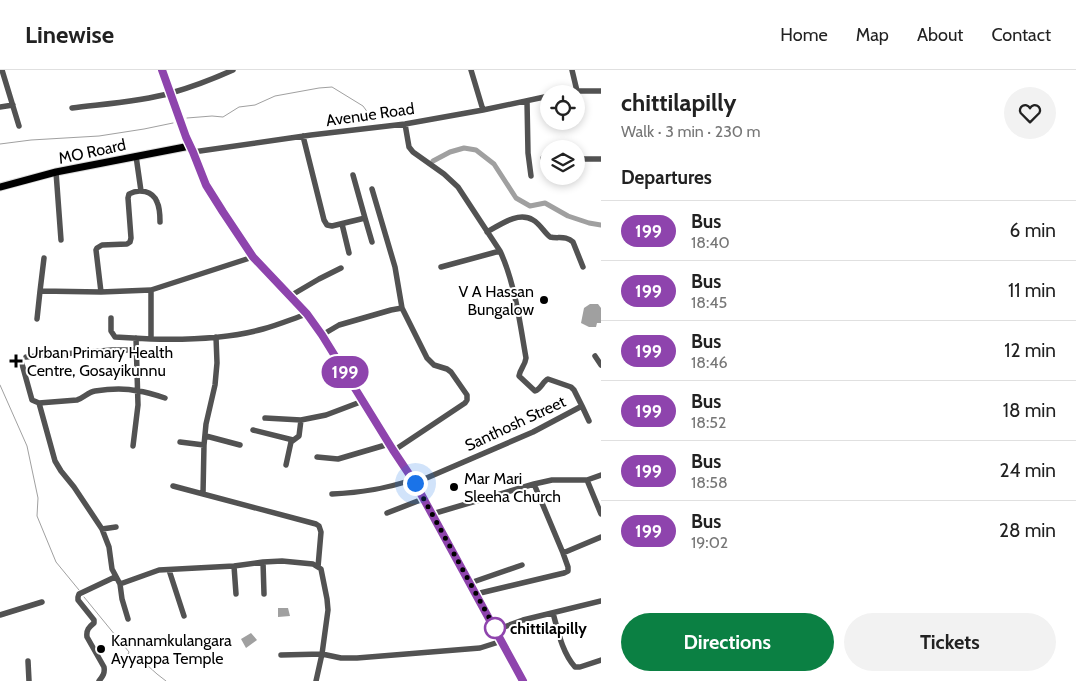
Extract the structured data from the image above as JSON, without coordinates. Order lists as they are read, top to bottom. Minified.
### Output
{"streets":{"main road":["MO Roard"],"street":["Avenue Road","Santhosh Street"]},"crossings":[["Avenue Road","MO Roard"]],"places":{"other":["V A Hassan Bungalow","Mar Mari Sleeha Church","chittilapilly","Kannamkulangara Ayyappa Temple"],"health":["Urban Primary Health Centre, Gosayikunnu"]},"lines":["bus line 199"],"page":{"header":"Linewise","nav":["Home","Map","About","Contact"],"on_map":"199","heading":[["chittilapilly","Walk · 3 min · 230 m"],"Departures"],"list":[{"mark":"199","name":"Bus","note":"18:40","value":"6 min"},{"mark":"199","name":"Bus","note":"18:45","value":"11 min"},{"mark":"199","name":"Bus","note":"18:46","value":"12 min"},{"mark":"199","name":"Bus","note":"18:52","value":"18 min"},{"mark":"199","name":"Bus","note":"18:58","value":"24 min"},{"mark":"199","name":"Bus","note":"19:02","value":"28 min"}],"buttons":["Directions","Tickets"]}}
